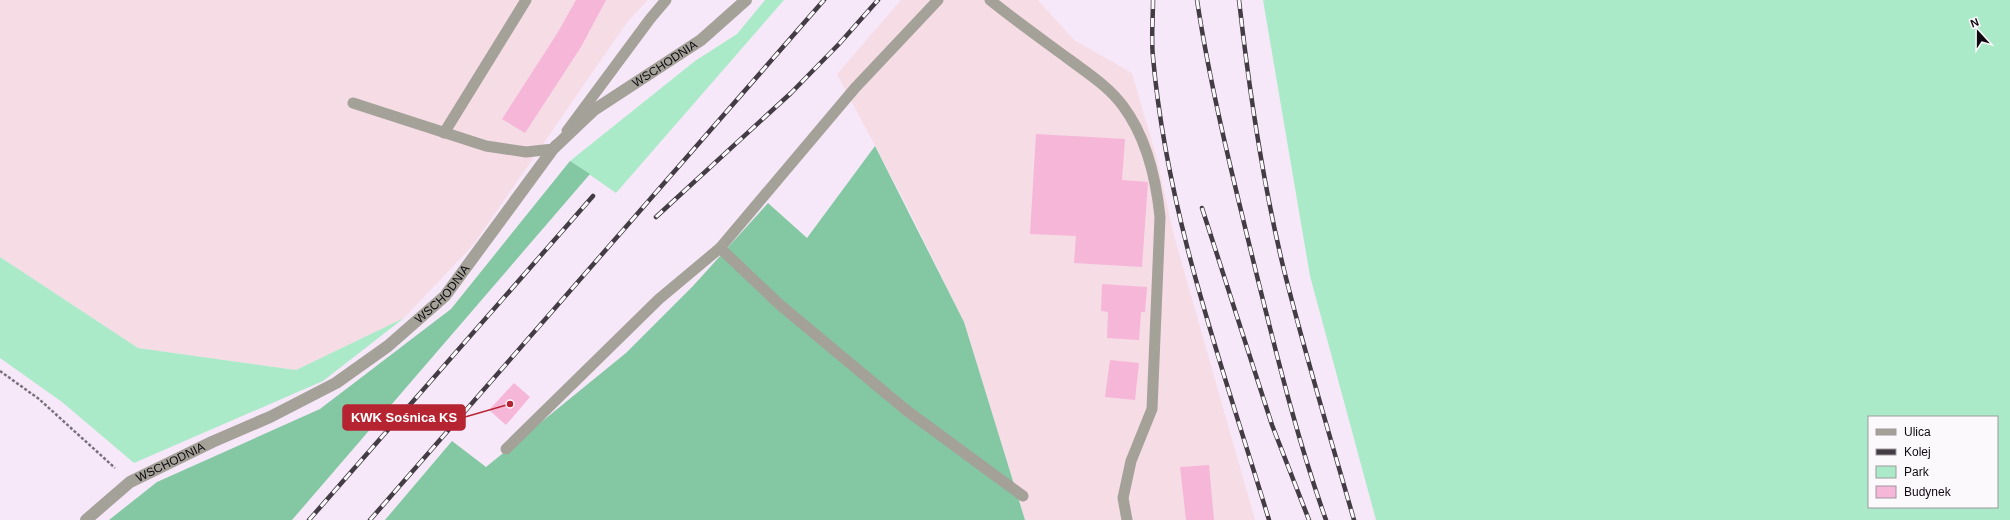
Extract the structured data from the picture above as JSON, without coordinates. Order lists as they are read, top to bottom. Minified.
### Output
{"streets":{"street":["WSCHODNIA"]},"places":["KWK Sośnica KS"],"legend":["Ulica","Kolej","Park","Budynek"],"north":"top"}
